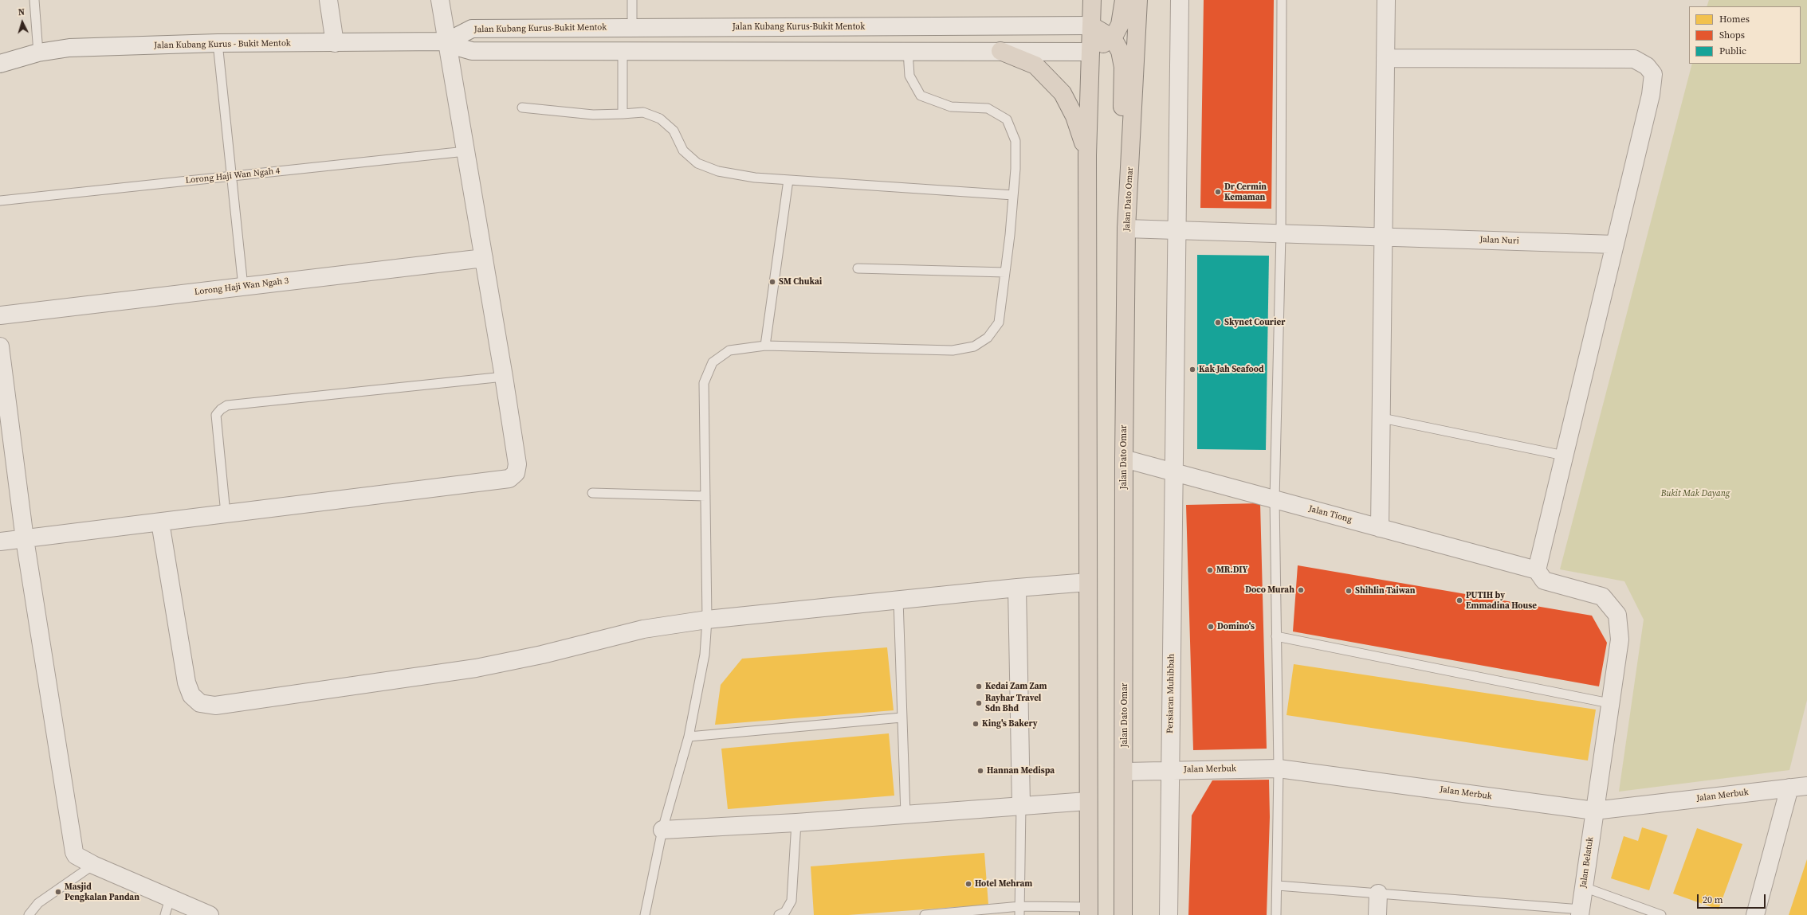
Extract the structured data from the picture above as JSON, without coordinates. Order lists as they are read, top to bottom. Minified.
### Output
{"streets":{"highway":["Jalan Dato Omar"],"street":["Jalan Kubang Kurus-Bukit Mentok","Jalan Kubang Kurus - Bukit Mentok","Jalan Nuri","Lorong Haji Wan Ngah 3","Jalan Tiong","Persiaran Muhibbah","Jalan Merbuk","Jalan Belatuk"],"lane":["Lorong Haji Wan Ngah 4"]},"crossings":[["Jalan Kubang Kurus-Bukit Mentok","Jalan Kubang Kurus - Bukit Mentok"],["Jalan Dato Omar","Jalan Nuri"],["Jalan Dato Omar","Jalan Tiong"],["Jalan Dato Omar","Jalan Merbuk"],["Jalan Nuri","Persiaran Muhibbah"],["Jalan Tiong","Persiaran Muhibbah"],["Jalan Tiong","Jalan Belatuk"],["Persiaran Muhibbah","Jalan Merbuk"],["Jalan Merbuk","Jalan Belatuk"]],"parks":["Bukit Mak Dayang"],"places":["Dr Cermin Kemaman","SM Chukai","Skynet Courier","Kak Jah Seafood","MR.DIY","Doco Murah","Shihlin Taiwan","PUTIH by Emmadina House","Domino's","Kedai Zam Zam","Rayhar Travel Sdn Bhd","King's Bakery","Hannan Medispa","Hotel Mehram","Masjid Pengkalan Pandan"],"legend":["Homes","Shops","Public"],"scale_bar":"20 m","north":"top"}
